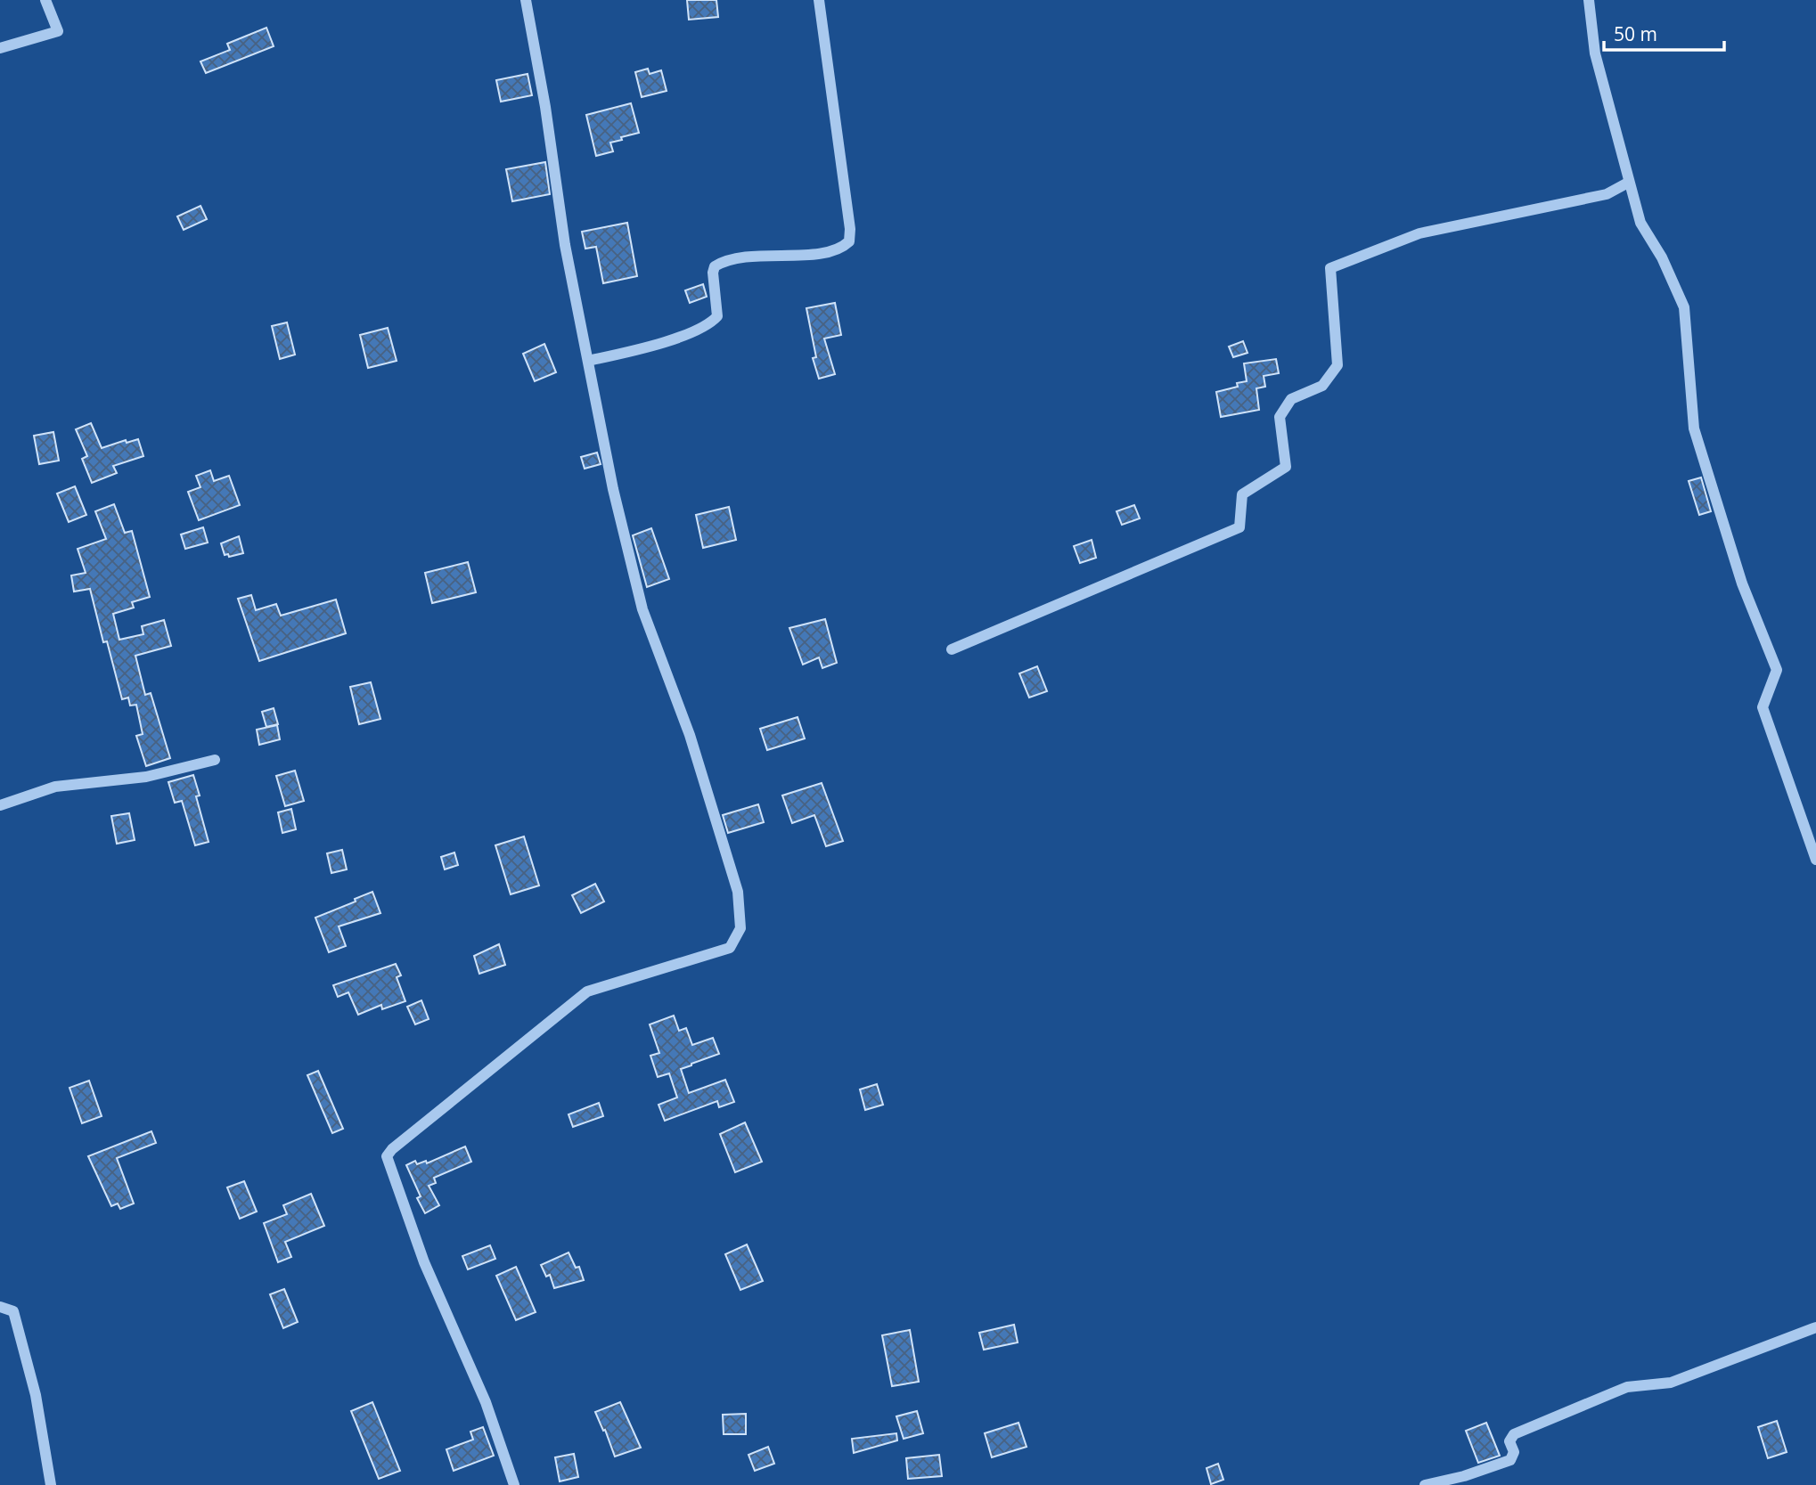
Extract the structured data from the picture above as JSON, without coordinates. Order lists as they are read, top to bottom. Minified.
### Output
{"scale_bar":"50 m"}
